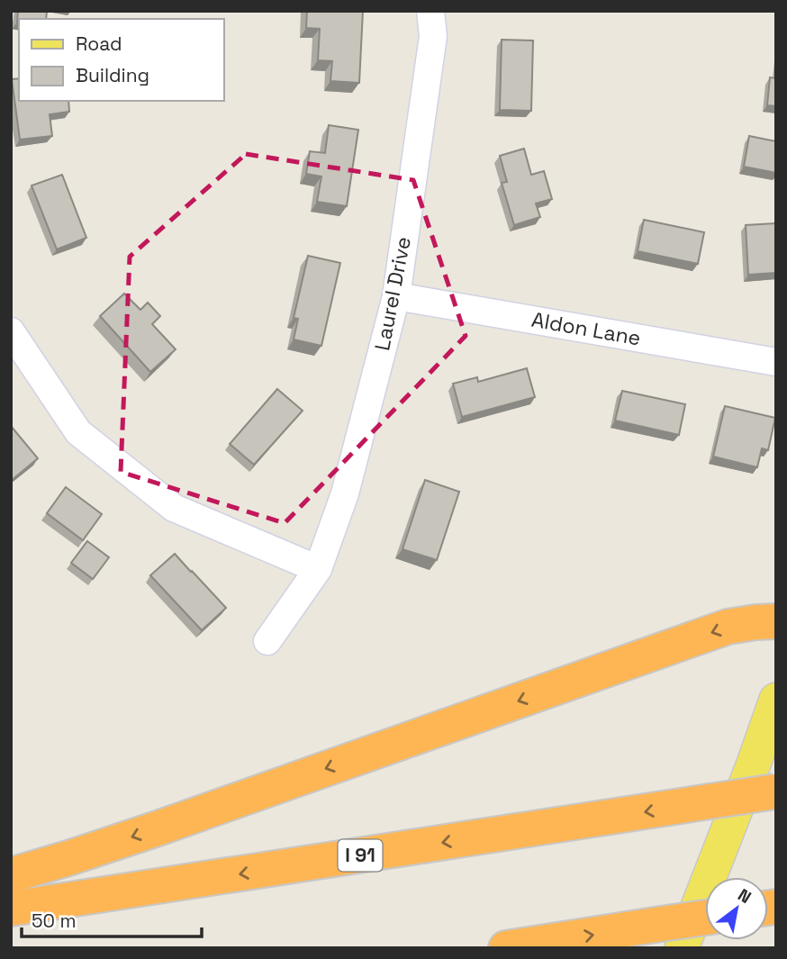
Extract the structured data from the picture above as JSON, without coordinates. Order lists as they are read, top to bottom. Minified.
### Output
{"streets":{"highway":["I 91"],"street":["Laurel Drive","Aldon Lane"]},"crossings":[["Laurel Drive","Aldon Lane"]],"legend":["Road","Building"],"scale_bar":"50 m","north":"top right"}
